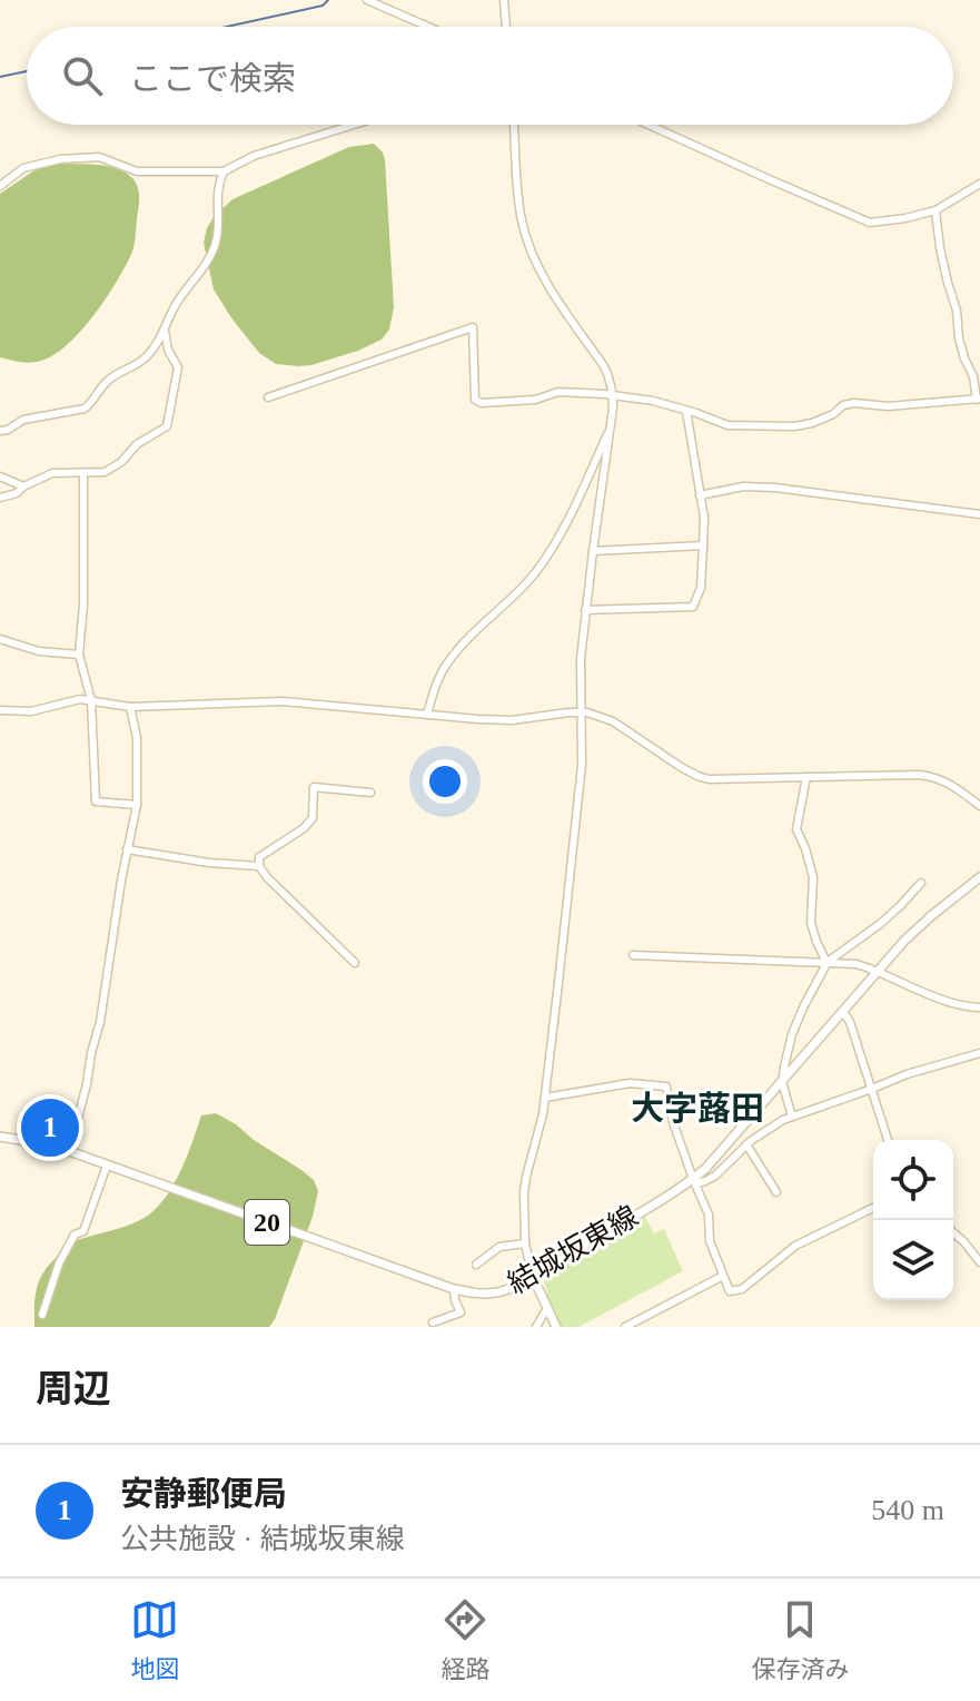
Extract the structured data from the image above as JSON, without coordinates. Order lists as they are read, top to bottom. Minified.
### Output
{"streets":{"main road":["20","結城坂東線"]},"districts":["大字蕗田"],"page":{"search":"ここで検索","pins":"1","heading":"周辺","list":[{"mark":"1","name":"安静郵便局","note":"公共施設 · 結城坂東線","value":"540 m"}],"nav":["地図","経路","保存済み"]}}
